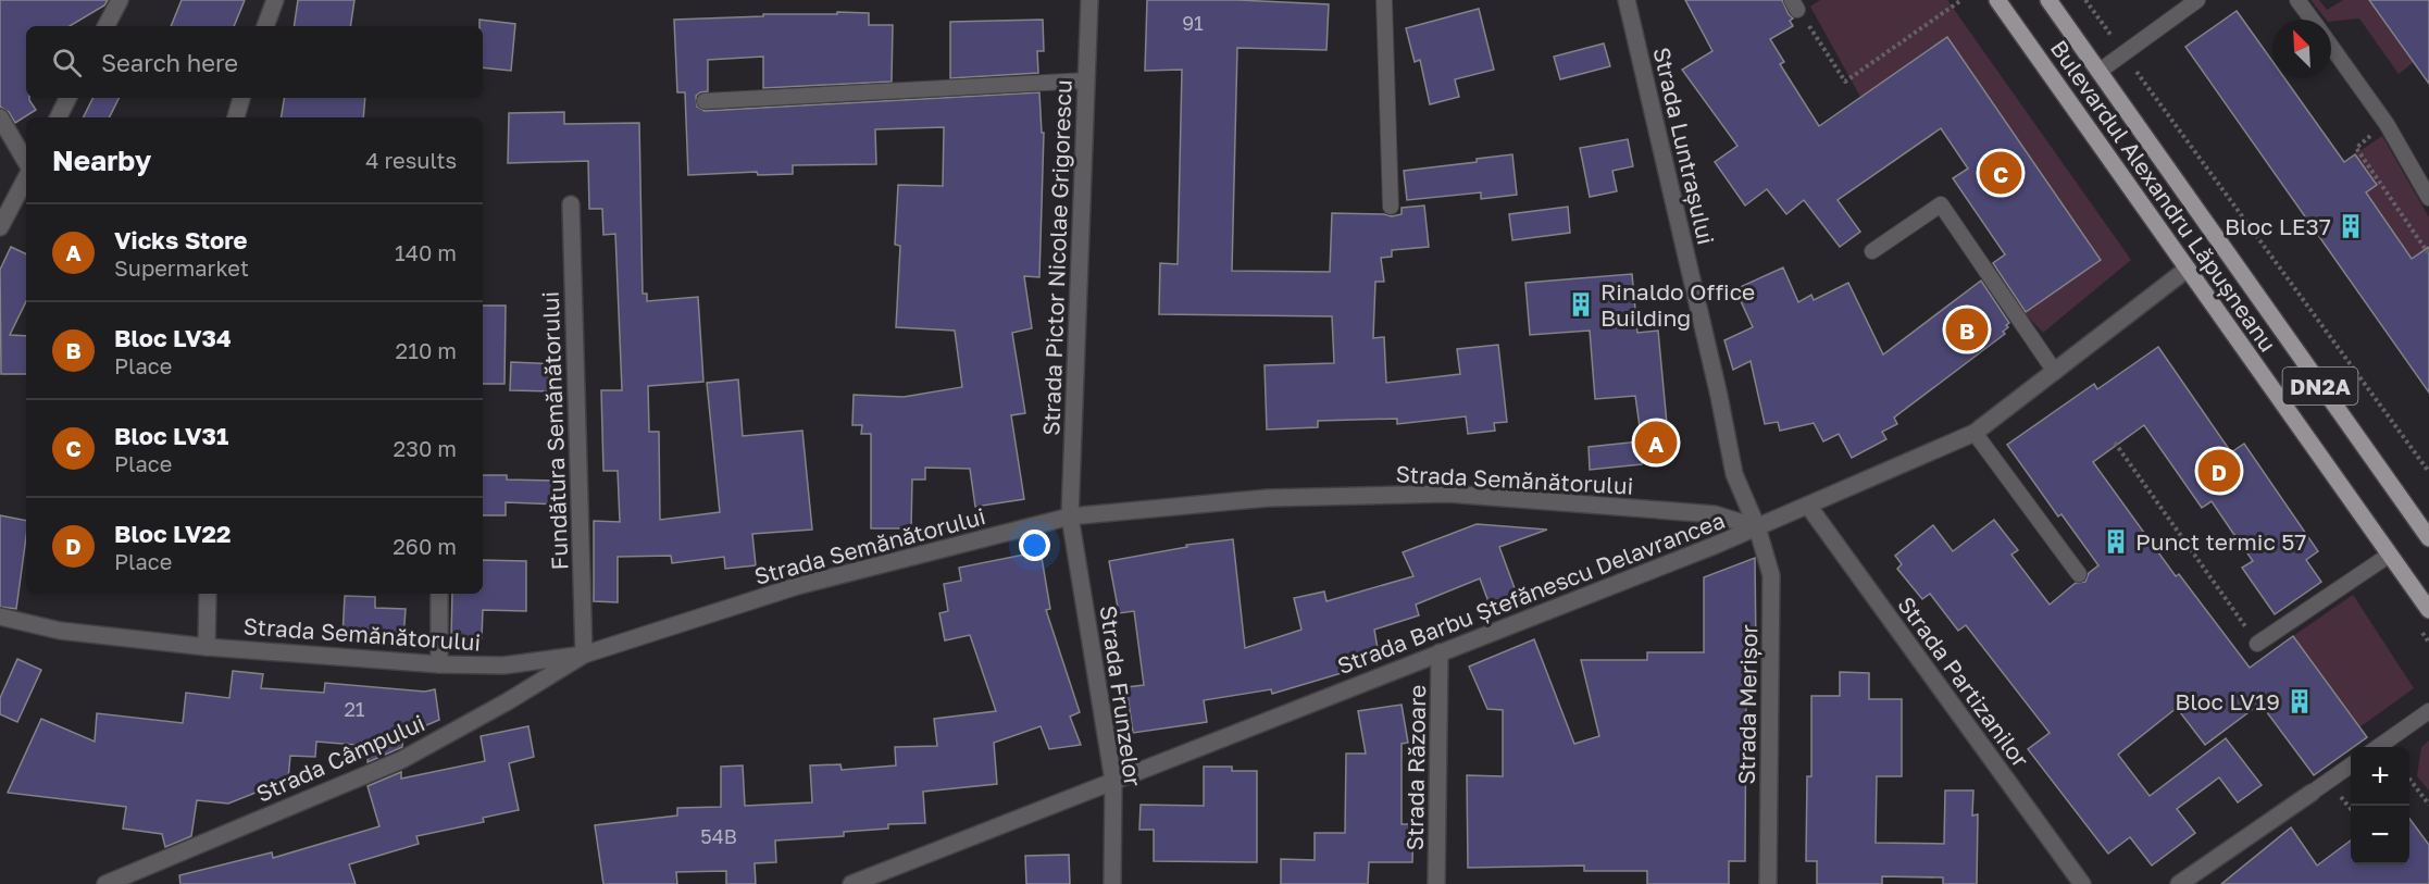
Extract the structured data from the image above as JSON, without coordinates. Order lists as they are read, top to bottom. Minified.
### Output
{"streets":{"main road":["Bulevardul Alexandru Lăpușneanu","DN2A"],"street":["Strada Luntrașului","Strada Pictor Nicolae Grigorescu","Fundătura Semănătorului","Strada Semănătorului","Strada Barbu Ștefănescu Delavrancea","Strada Partizanilor","Strada Frunzelor","Strada Merișor","Strada Câmpului","Strada Răzoare"]},"crossings":[["Strada Luntrașului","Strada Semănătorului"],["Strada Luntrașului","Strada Barbu Ștefănescu Delavrancea"],["Strada Luntrașului","Strada Merișor"],["Bulevardul Alexandru Lăpușneanu","Strada Barbu Ștefănescu Delavrancea"],["Strada Pictor Nicolae Grigorescu","Strada Semănătorului"],["Strada Pictor Nicolae Grigorescu","Strada Frunzelor"],["Fundătura Semănătorului","Strada Semănătorului"],["Fundătura Semănătorului","Strada Câmpului"],["Strada Semănătorului","Strada Barbu Ștefănescu Delavrancea"],["Strada Semănătorului","Strada Frunzelor"],["Strada Semănătorului","Strada Merișor"],["Strada Semănătorului","Strada Câmpului"],["Strada Barbu Ștefănescu Delavrancea","Strada Partizanilor"],["Strada Barbu Ștefănescu Delavrancea","Strada Frunzelor"],["Strada Barbu Ștefănescu Delavrancea","Strada Merișor"],["Strada Barbu Ștefănescu Delavrancea","Strada Răzoare"]],"places":{"building":["Bloc LE37","Rinaldo Office Building","Punct termic 57","Bloc LV19"]},"house_numbers":["91","21","54B"],"north":"top left","page":{"search":"Search here","heading":["Nearby","4 results"],"pins":["C","B","A","D"],"list":[{"mark":"A","name":"Vicks Store","note":"Supermarket","value":"140 m"},{"mark":"B","name":"Bloc LV34","note":"Place","value":"210 m"},{"mark":"C","name":"Bloc LV31","note":"Place","value":"230 m"},{"mark":"D","name":"Bloc LV22","note":"Place","value":"260 m"}],"map_buttons":["+","−"]}}
